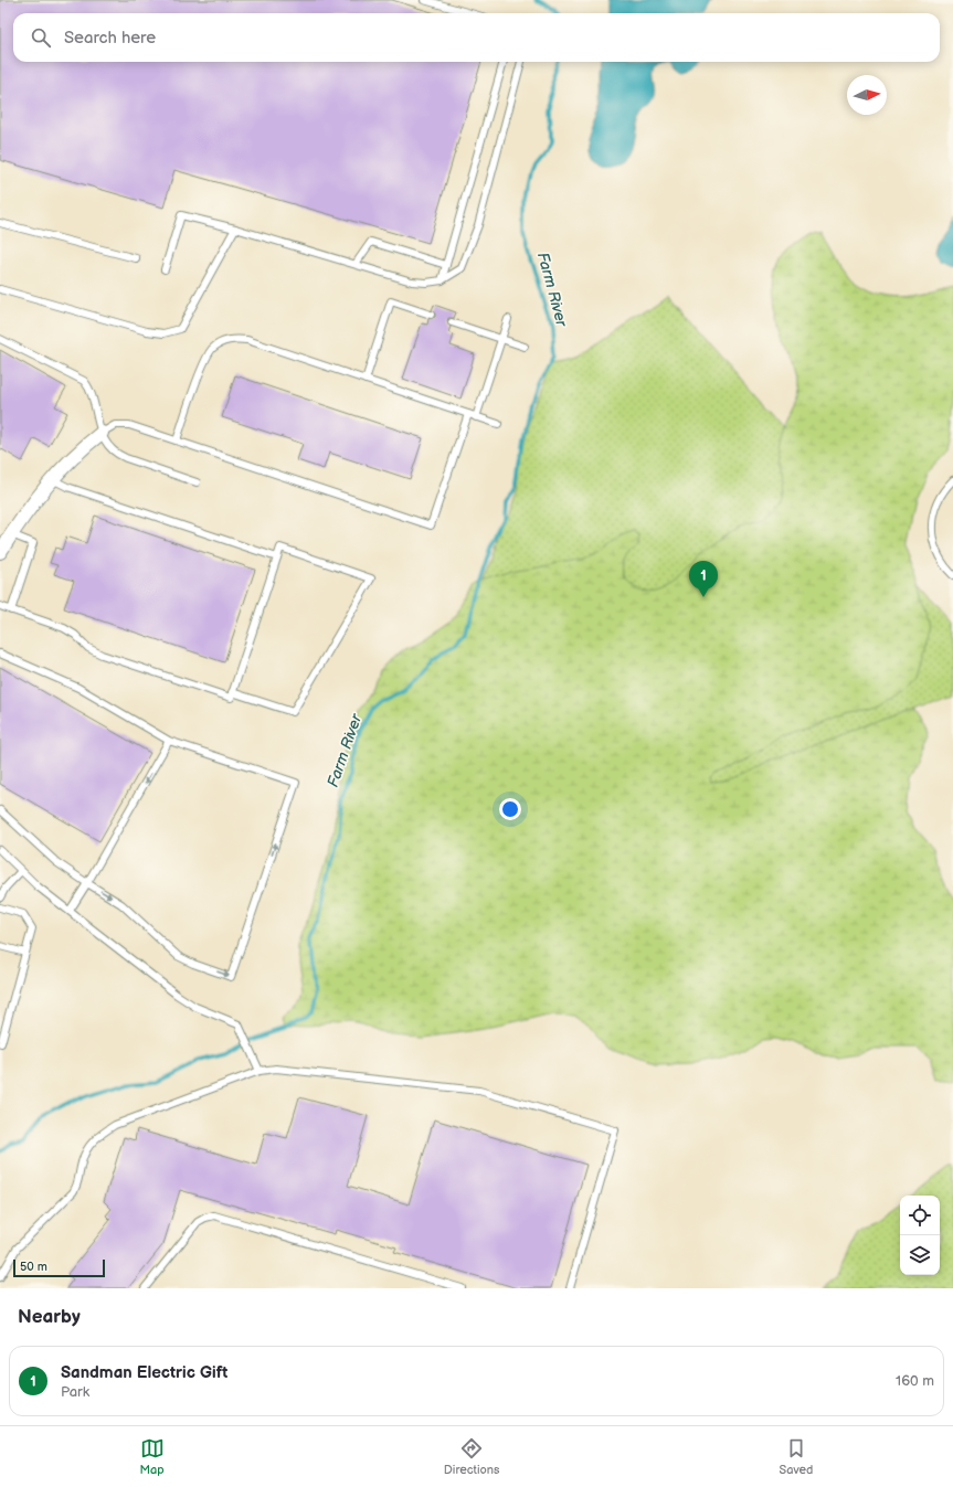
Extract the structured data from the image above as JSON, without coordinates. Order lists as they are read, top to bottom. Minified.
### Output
{"water":["Farm River"],"scale_bar":"50 m","north":"right","page":{"search":"Search here","pins":"1","scale":"50 m","heading":"Nearby","list":[{"mark":"1","name":"Sandman Electric Gift","note":"Park","value":"160 m"}],"nav":["Map","Directions","Saved"]}}
